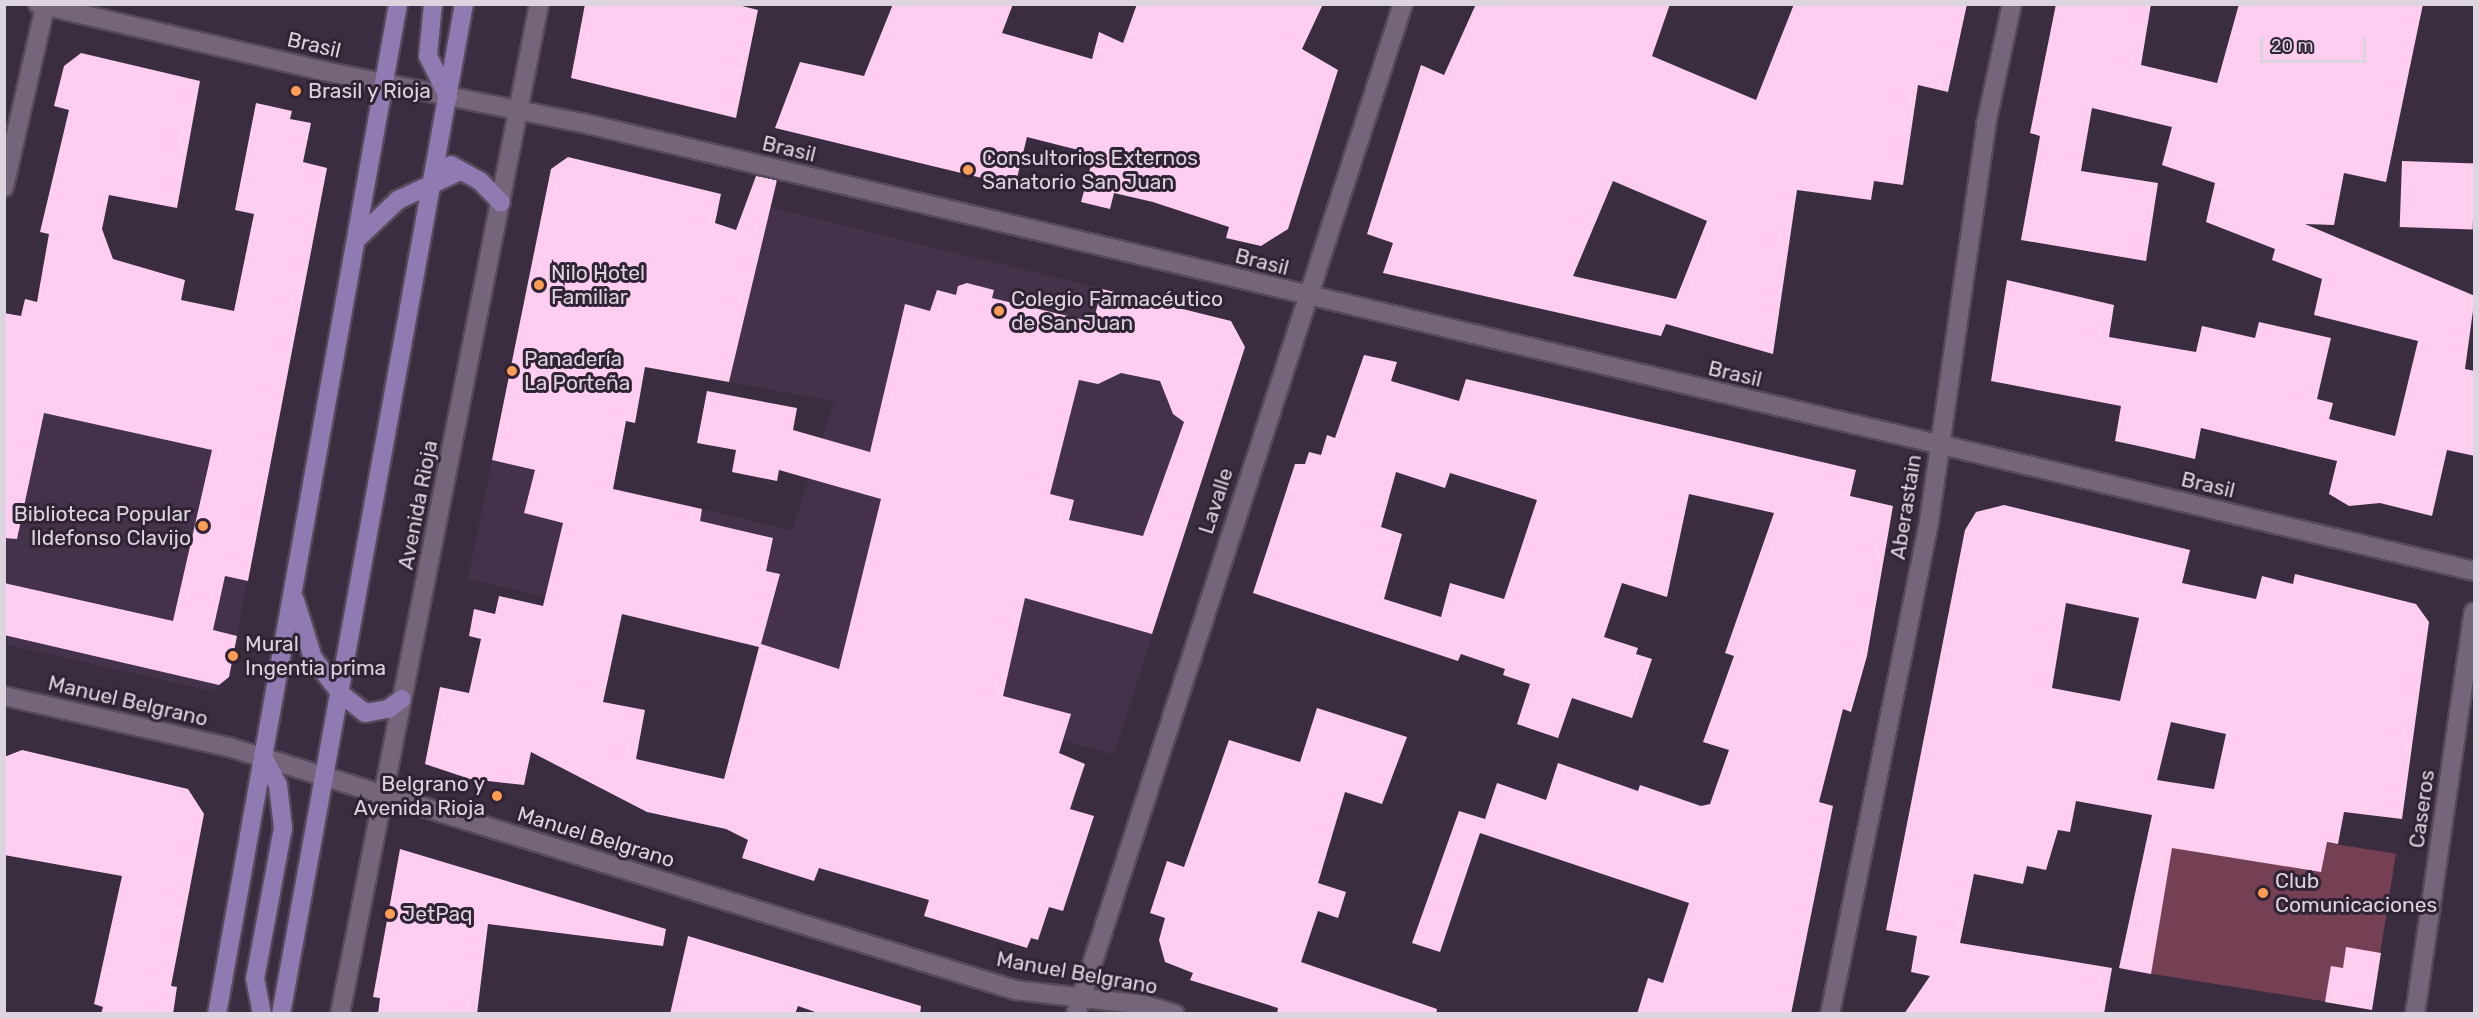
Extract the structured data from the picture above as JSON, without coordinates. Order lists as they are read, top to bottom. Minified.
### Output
{"streets":{"main road":["Avenida Rioja"],"street":["Brasil","Lavalle","Aberastain","Manuel Belgrano","Caseros"]},"crossings":[["Brasil","Lavalle"],["Brasil","Avenida Rioja"],["Brasil","Aberastain"],["Lavalle","Manuel Belgrano"],["Avenida Rioja","Manuel Belgrano"]],"places":["Brasil y Rioja","Consultorios Externos Sanatorio San Juan","Nilo Hotel Familiar","Colegio Farmacéutico de San Juan","Panadería La Porteña","Biblioteca Popular Ildefonso Clavijo","Mural Ingentia prima","Belgrano y Avenida Rioja","Club Comunicaciones","JetPaq"],"scale_bar":"20 m"}
